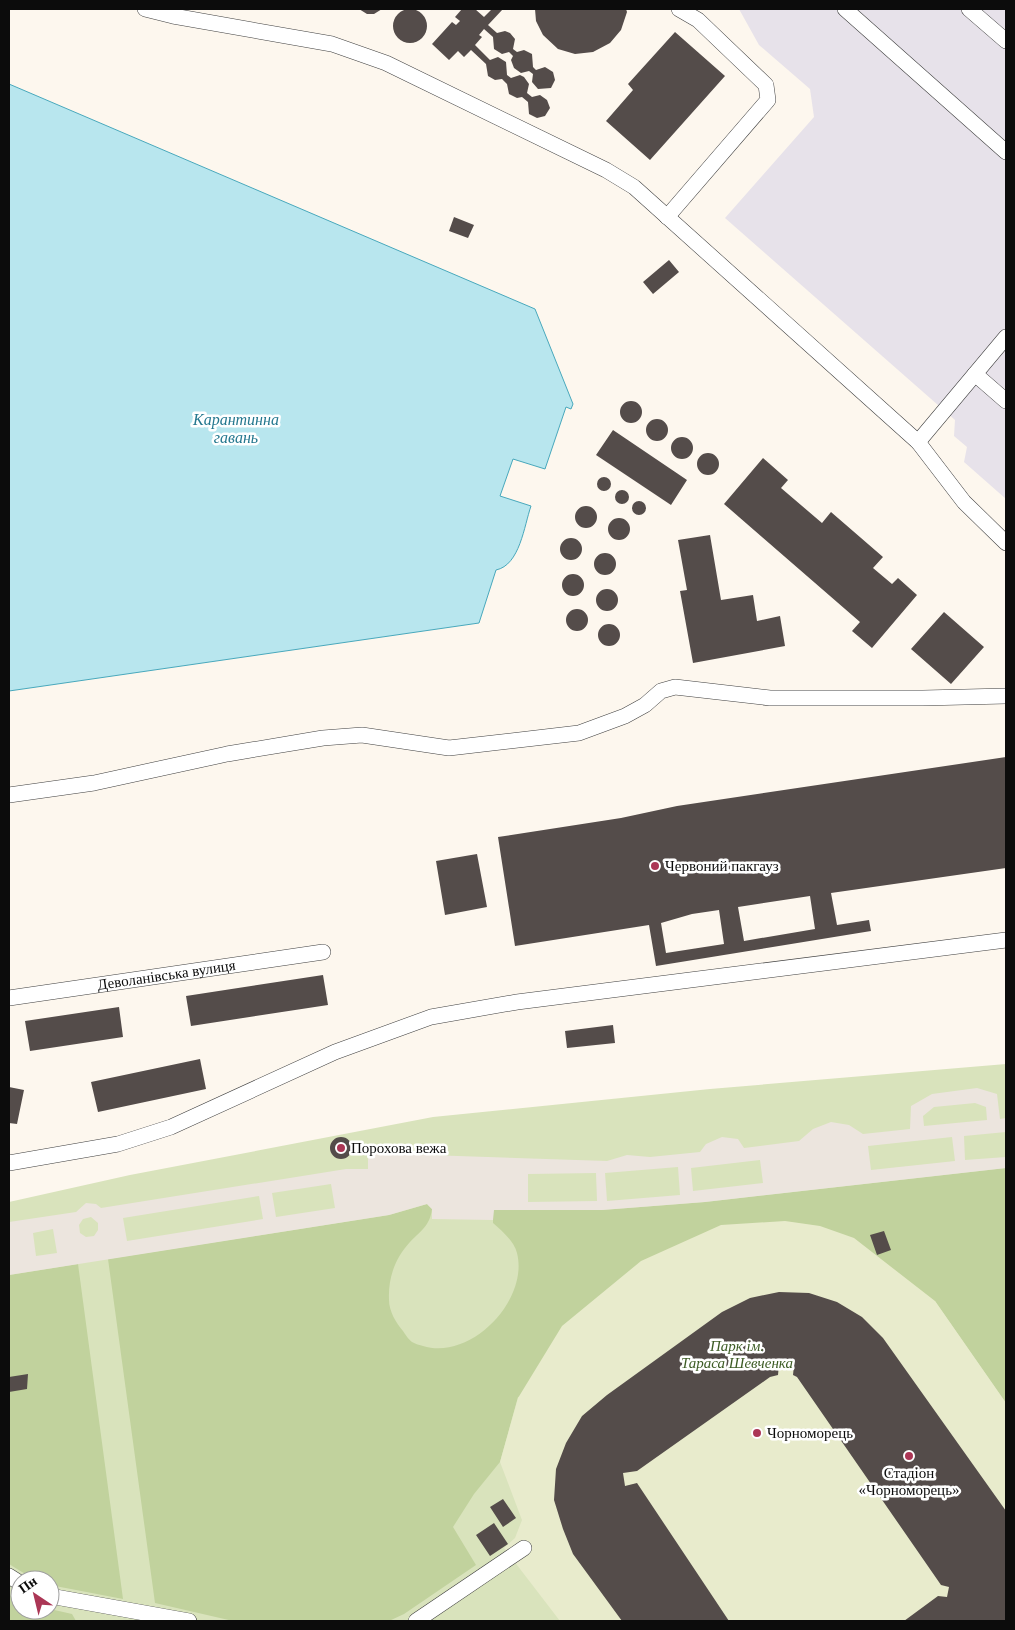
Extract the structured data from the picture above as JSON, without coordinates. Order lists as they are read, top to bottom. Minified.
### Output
{"streets":{"street":["Деволанівська вулиця"]},"water":["Карантинна гавань"],"parks":["Парк ім. Тараса Шевченка"],"places":["Червоний пакгауз","Порохова вежа","Чорноморець","Стадіон «Чорноморець»"],"north":"top left"}
